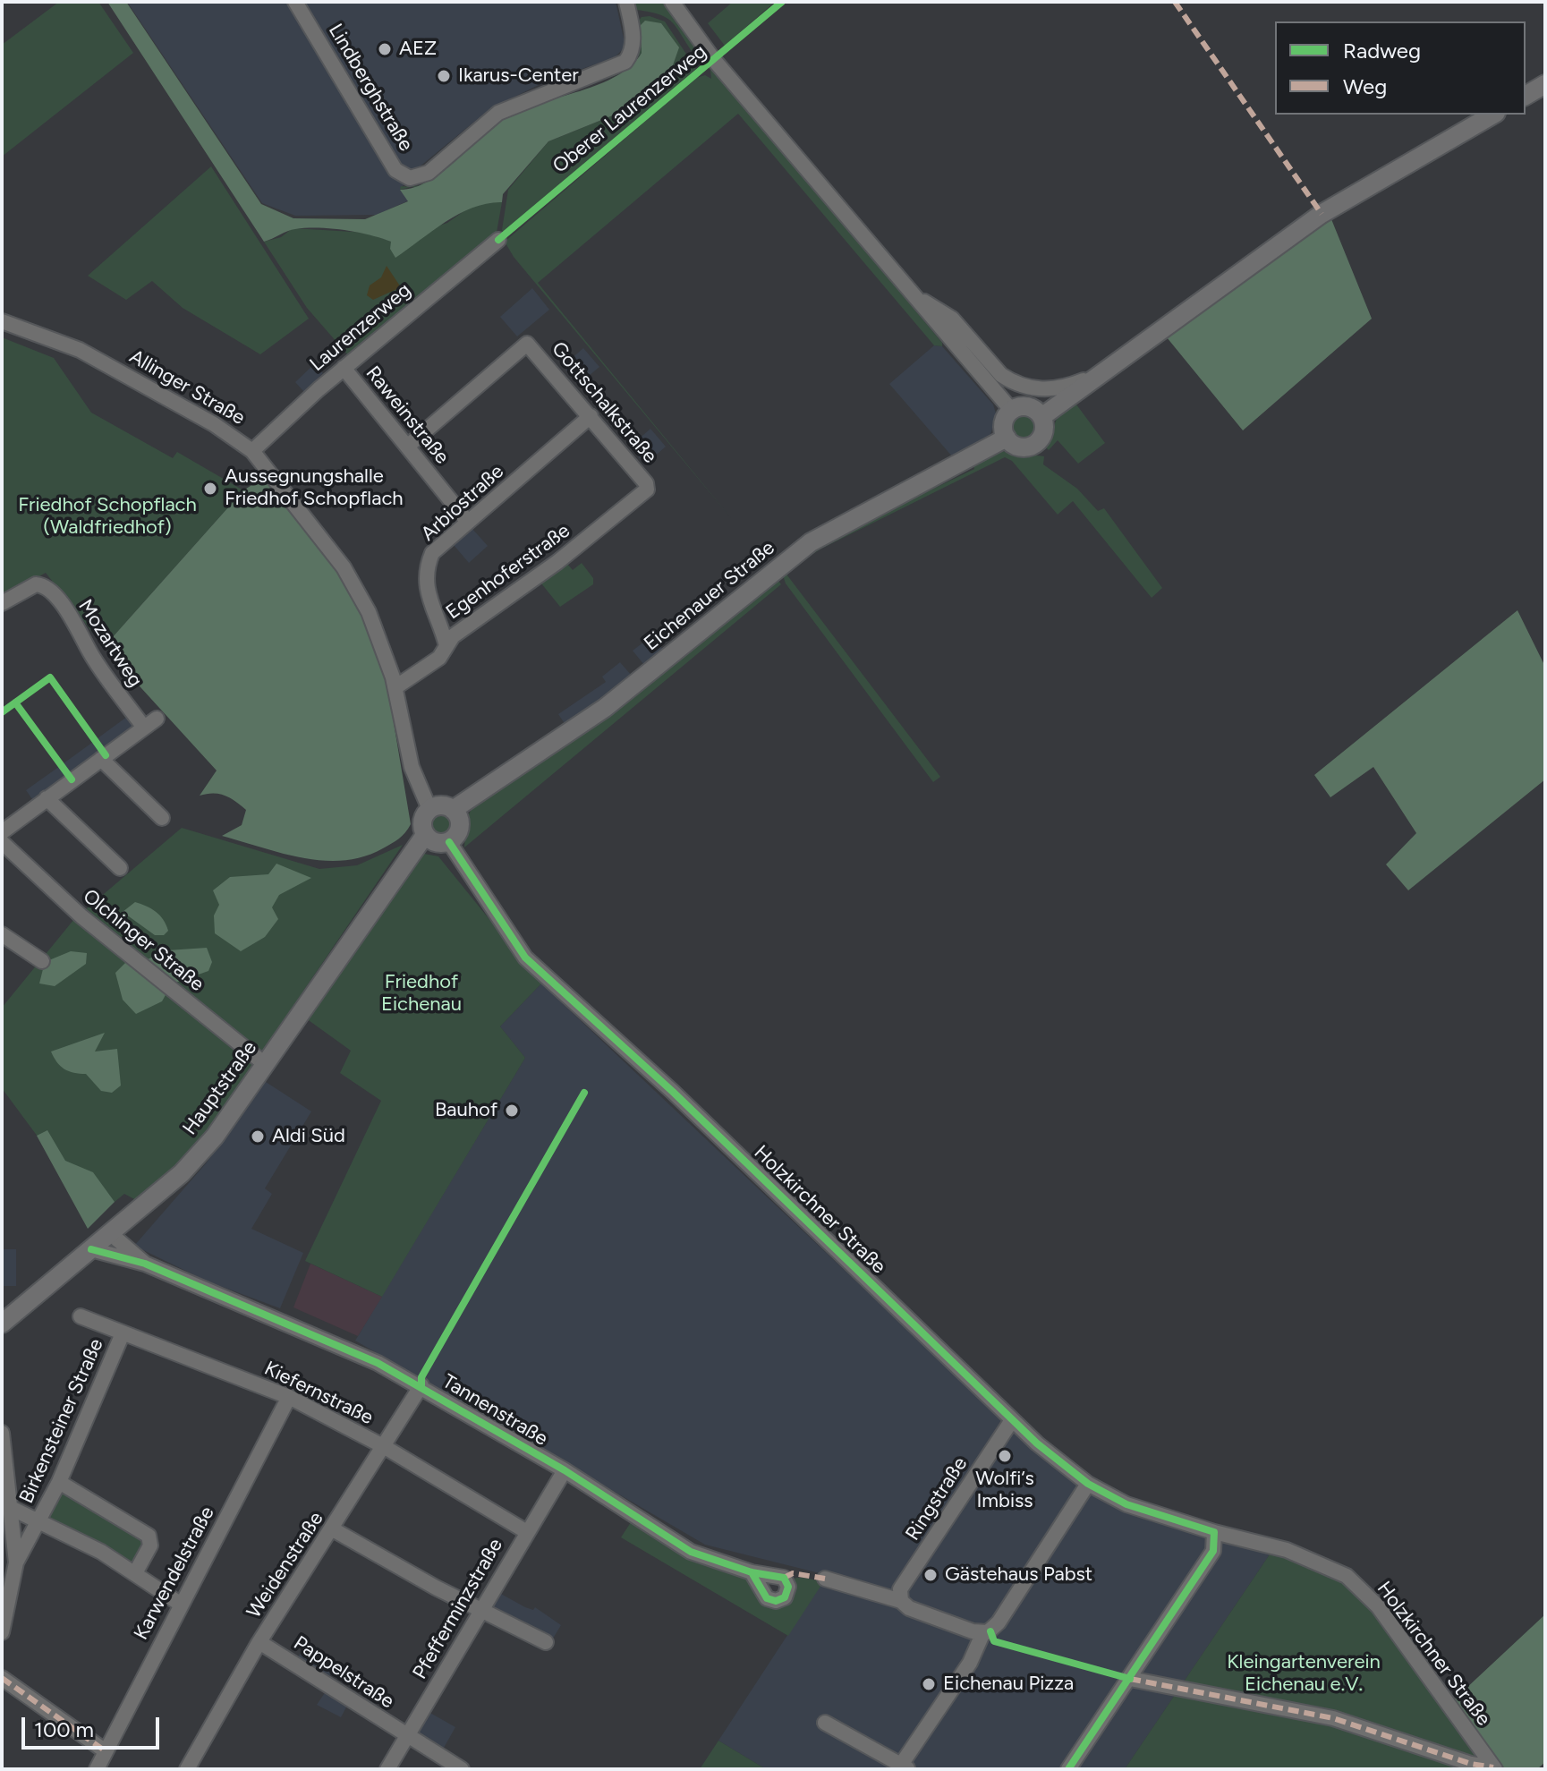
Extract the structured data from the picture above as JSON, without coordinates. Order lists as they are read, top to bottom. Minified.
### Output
{"streets":{"main road":["Eichenauer Straße","Hauptstraße"],"street":["Lindberghstraße","Laurenzerweg","Allinger Straße","Gottschalkstraße","Raweinstraße","Arbiostraße","Egenhoferstraße","Mozartweg","Olchinger Straße","Holzkirchner Straße","Kiefernstraße","Tannenstraße","Birkensteiner Straße","Ringstraße","Weidenstraße","Karwendelstraße","Pfefferminzstraße","Pappelstraße"],"cycle path":["Oberer Laurenzerweg"]},"crossings":[["Laurenzerweg","Allinger Straße"],["Laurenzerweg","Raweinstraße"],["Allinger Straße","Egenhoferstraße"],["Allinger Straße","Eichenauer Straße"],["Allinger Straße","Hauptstraße"],["Allinger Straße","Holzkirchner Straße"],["Gottschalkstraße","Raweinstraße"],["Gottschalkstraße","Arbiostraße"],["Gottschalkstraße","Egenhoferstraße"],["Raweinstraße","Arbiostraße"],["Arbiostraße","Egenhoferstraße"],["Eichenauer Straße","Hauptstraße"],["Eichenauer Straße","Holzkirchner Straße"],["Olchinger Straße","Hauptstraße"],["Hauptstraße","Holzkirchner Straße"],["Hauptstraße","Tannenstraße"],["Holzkirchner Straße","Ringstraße"],["Kiefernstraße","Birkensteiner Straße"],["Kiefernstraße","Weidenstraße"],["Kiefernstraße","Karwendelstraße"],["Kiefernstraße","Pfefferminzstraße"],["Tannenstraße","Weidenstraße"],["Tannenstraße","Pfefferminzstraße"],["Weidenstraße","Pappelstraße"],["Pfefferminzstraße","Pappelstraße"]],"parks":["Friedhof Schopflach (Waldfriedhof)","Friedhof Eichenau","Kleingartenverein Eichenau e.V."],"places":["AEZ","Ikarus-Center","Aussegnungshalle Friedhof Schopflach","Bauhof","Aldi Süd","Wolfi‘s Imbiss","Gästehaus Pabst","Eichenau Pizza"],"legend":["Radweg","Weg"],"scale_bar":"100 m"}
